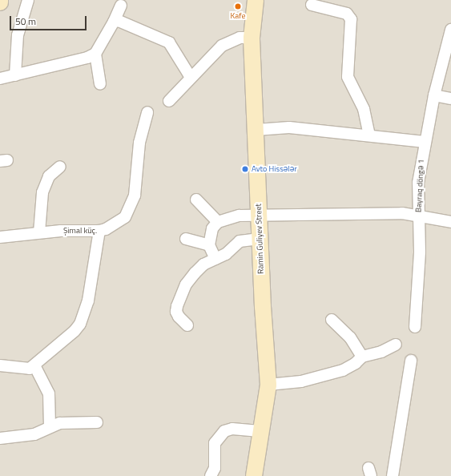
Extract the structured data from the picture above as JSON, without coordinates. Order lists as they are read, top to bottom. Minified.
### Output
{"streets":{"street":["Bayraq döngə 1","Şimal küç.","Ramin Guliyev Street"]},"places":["Kafe","Avto Hissələr"],"scale_bar":"50 m"}
